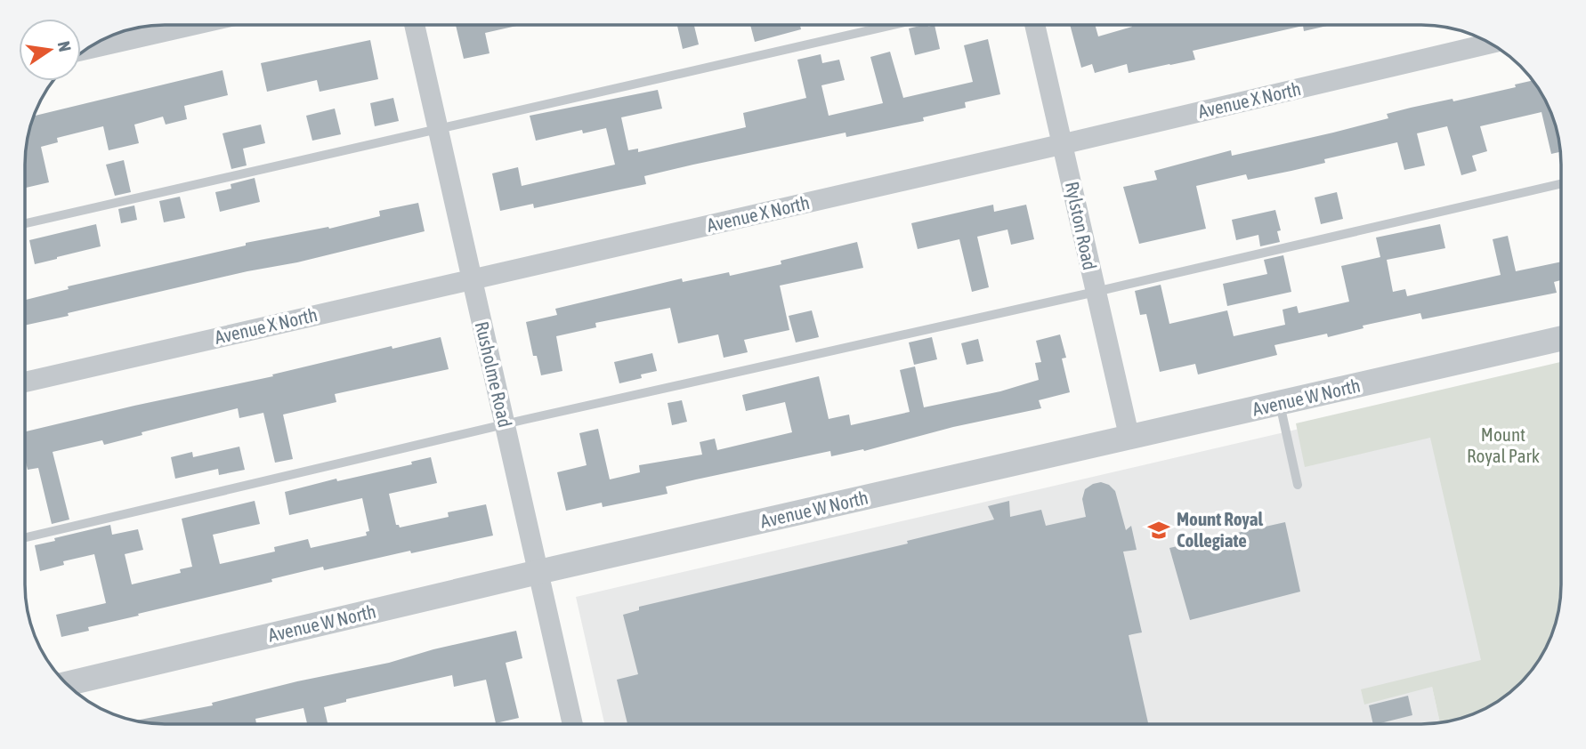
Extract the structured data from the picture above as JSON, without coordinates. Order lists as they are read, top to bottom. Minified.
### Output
{"streets":{"street":["Avenue X North","Rylston Road","Rusholme Road","Avenue W North"]},"crossings":[["Avenue X North","Rylston Road"],["Avenue X North","Rusholme Road"],["Rylston Road","Avenue W North"],["Rusholme Road","Avenue W North"]],"parks":["Mount Royal Park"],"places":{"school or university":["Mount Royal Collegiate"]},"north":"right"}
